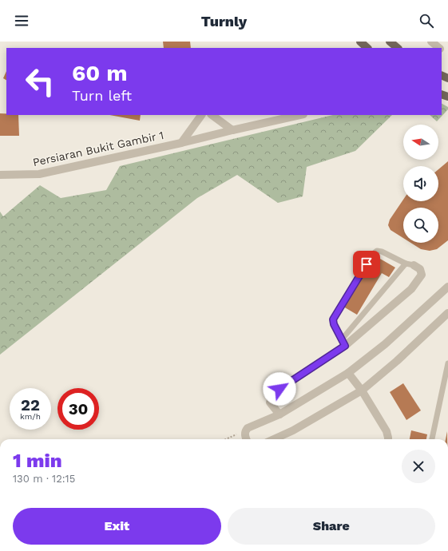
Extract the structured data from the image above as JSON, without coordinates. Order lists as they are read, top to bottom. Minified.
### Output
{"streets":{"street":["Persiaran Bukit Gambir 1"]},"north":"left","page":{"header":"Turnly","turn":["60 m","Turn left"],"speed":"22 km/h","limit":"30","heading":["1 min","130 m · 12:15"],"buttons":["Exit","Share"]}}
